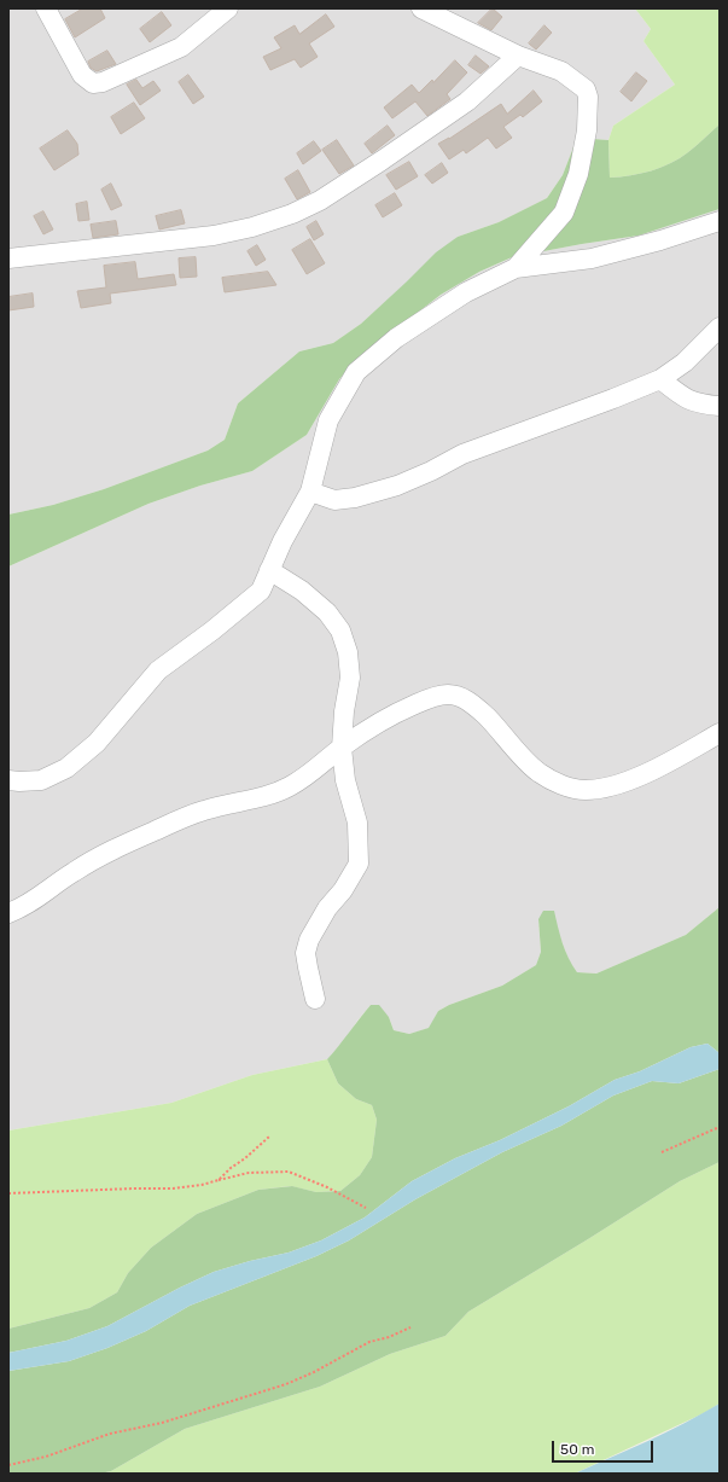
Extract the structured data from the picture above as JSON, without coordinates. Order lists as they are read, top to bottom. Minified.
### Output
{"scale_bar":"50 m"}
